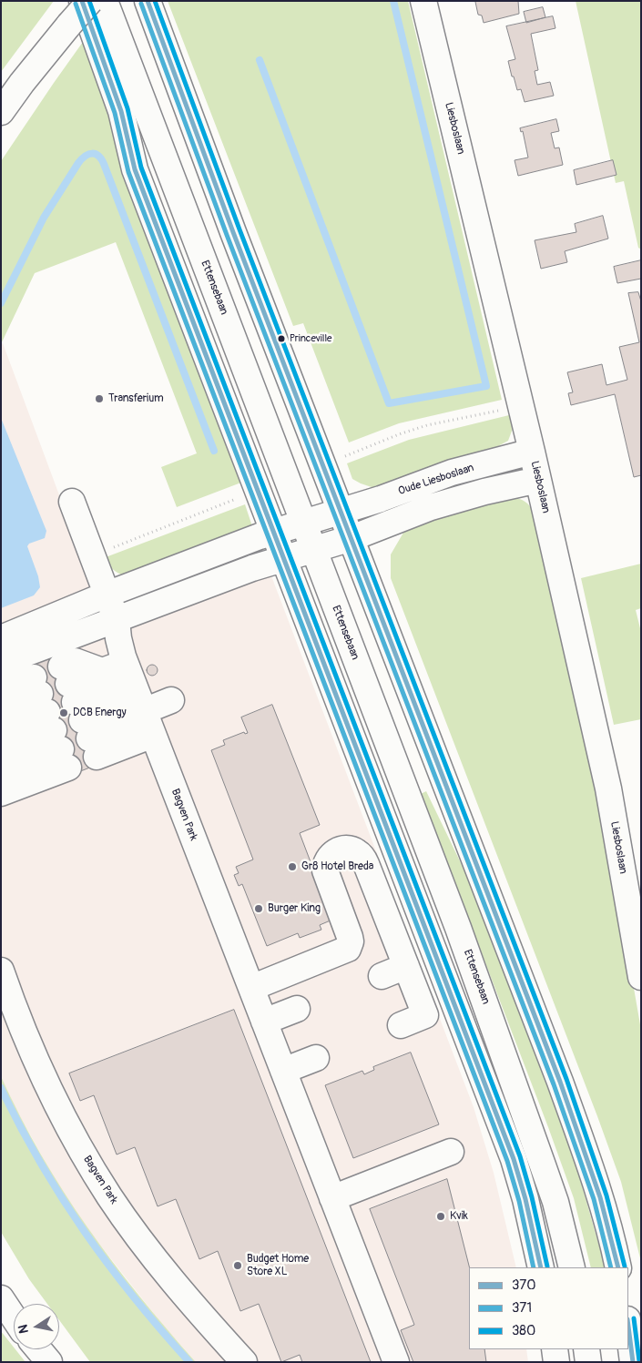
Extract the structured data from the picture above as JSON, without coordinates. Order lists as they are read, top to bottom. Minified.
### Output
{"streets":{"main road":["Liesboslaan","Ettensebaan","Oude Liesboslaan","Bagven Park"]},"crossings":[["Liesboslaan","Oude Liesboslaan"],["Ettensebaan","Oude Liesboslaan"]],"places":["Princeville","Transferium","DCB Energy","Gr8 Hotel Breda","Burger King","Kvik","Budget Home Store XL"],"lines":["transit line 370","transit line 380","transit line 371"],"legend":["370","371","380"],"north":"left"}
